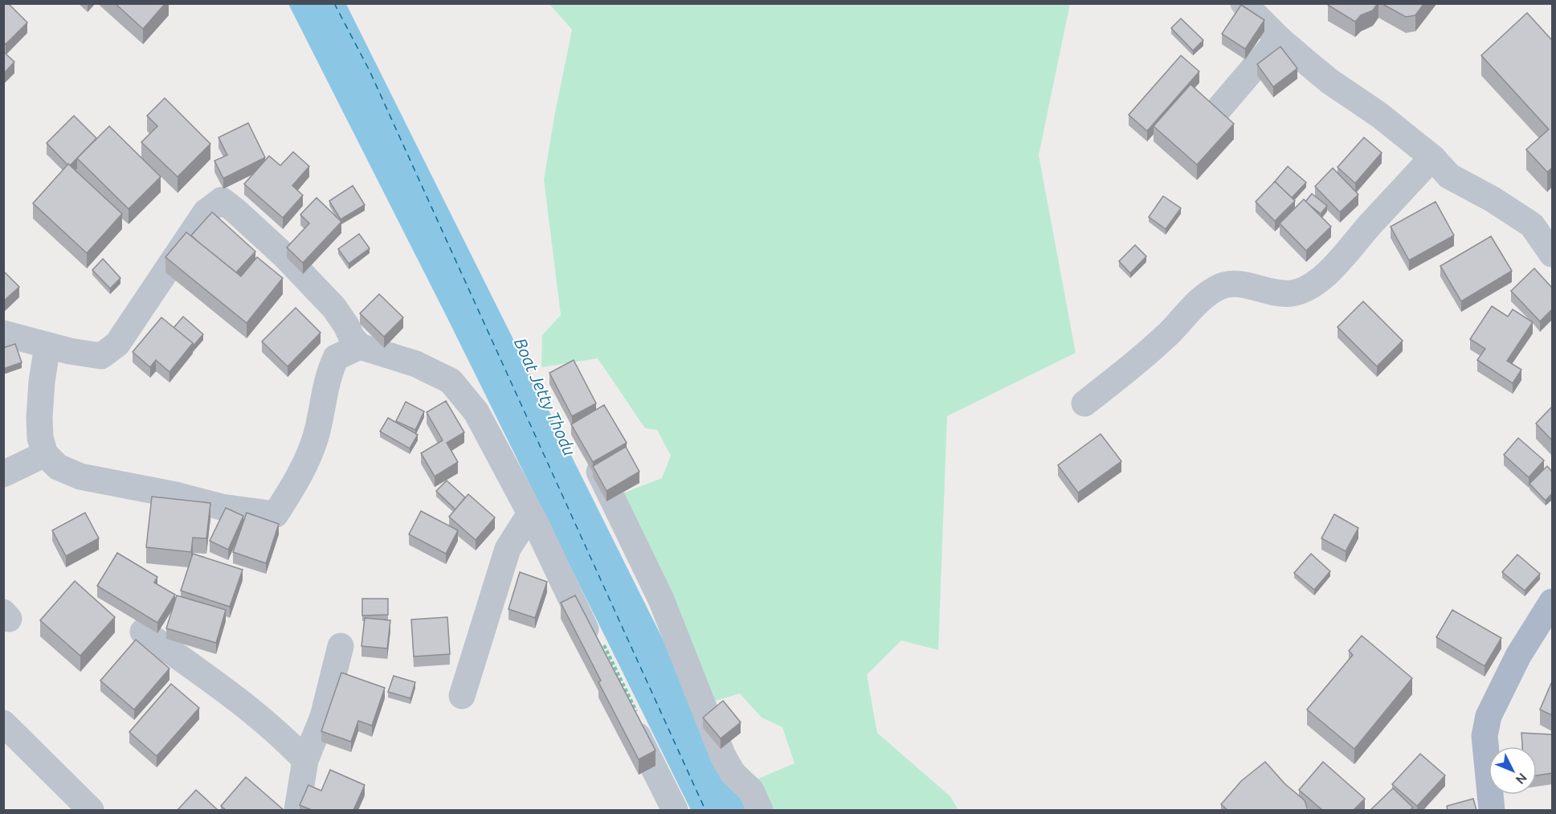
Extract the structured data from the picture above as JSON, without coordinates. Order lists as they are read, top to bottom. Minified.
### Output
{"water":["Boat Jetty Thodu"],"north":"bottom right"}
